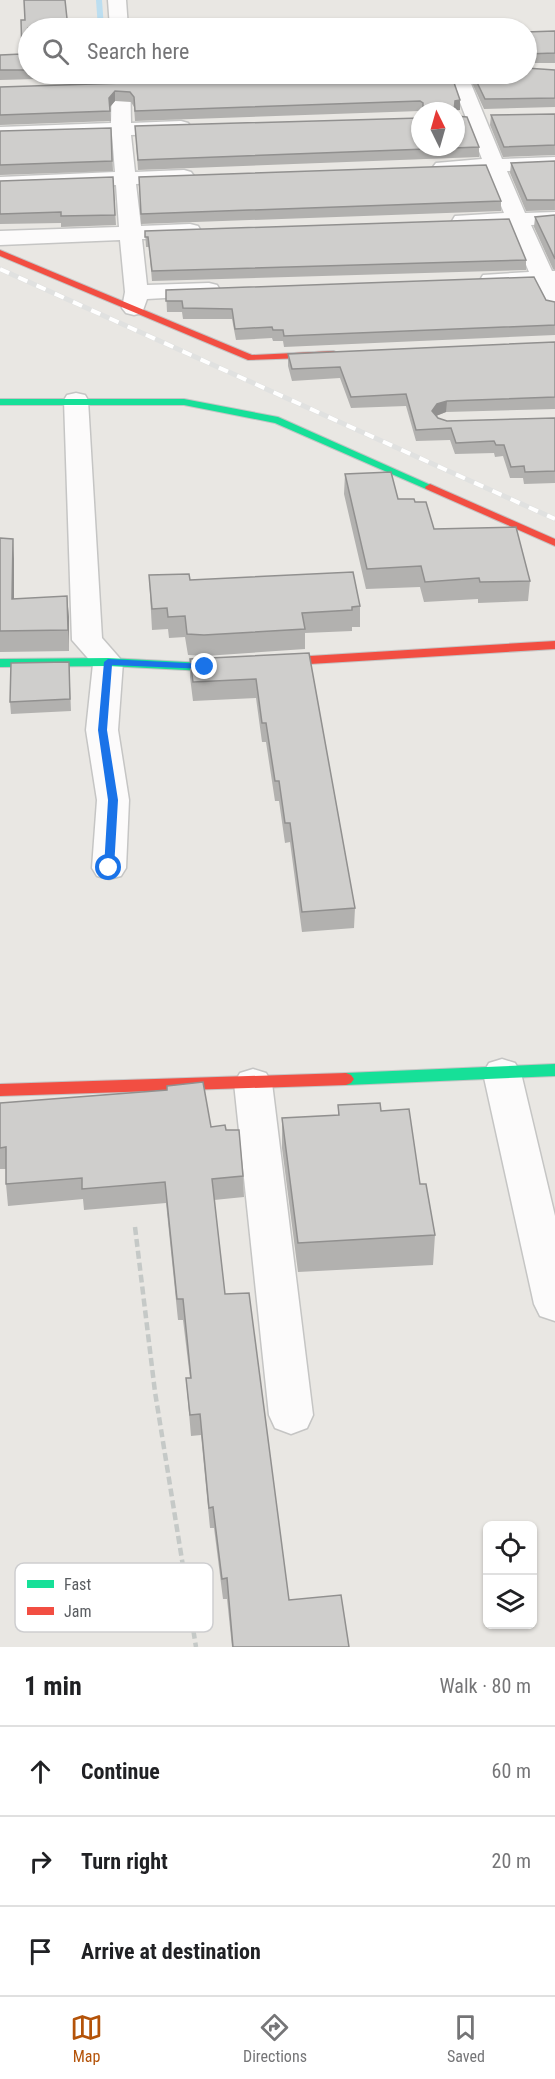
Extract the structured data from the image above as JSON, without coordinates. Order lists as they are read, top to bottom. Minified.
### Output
{"legend":["Fast","Jam"],"north":"top","page":{"search":"Search here","heading":["1 min","Walk · 80 m"],"list":[["Continue","60 m"],["Turn right","20 m"],"Arrive at destination"],"nav":["Map","Directions","Saved"]}}
